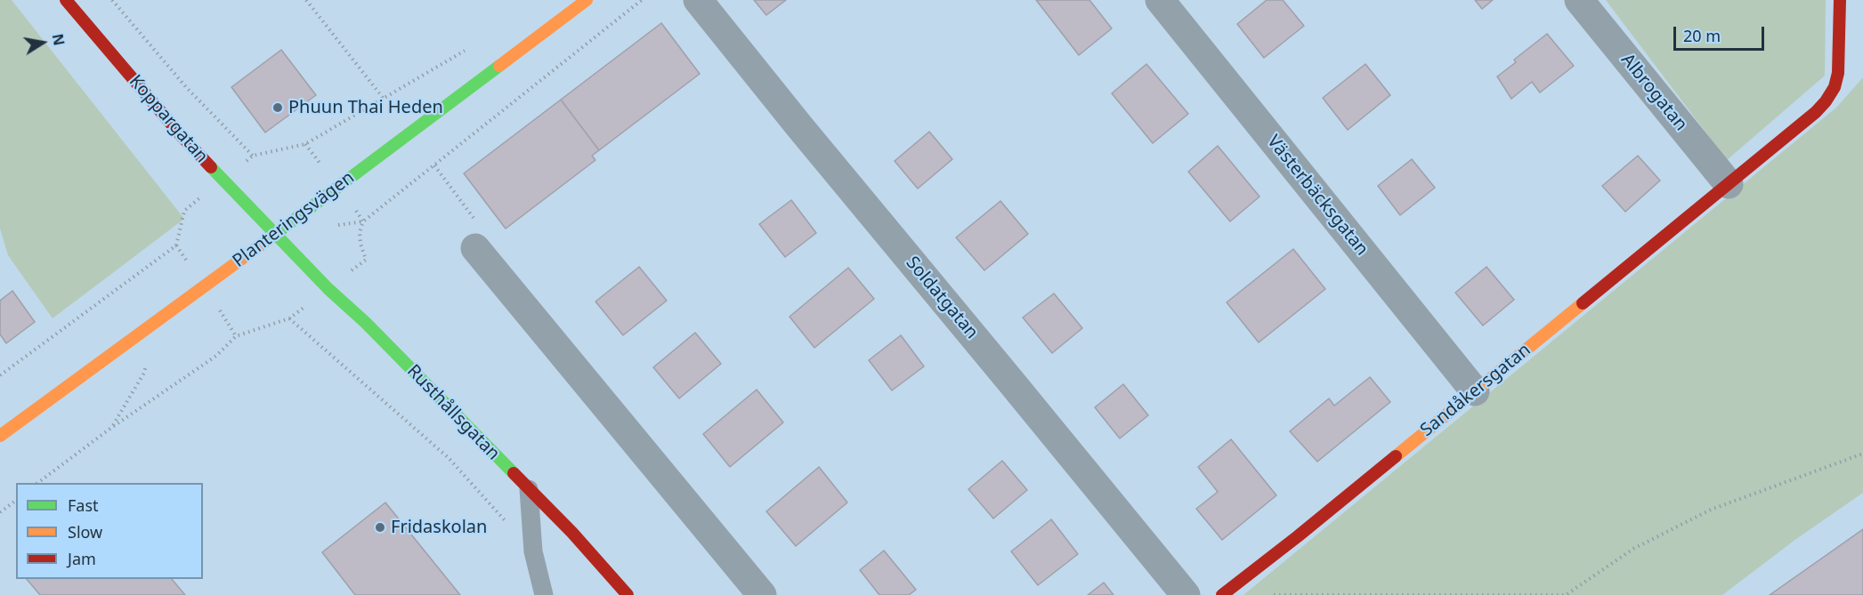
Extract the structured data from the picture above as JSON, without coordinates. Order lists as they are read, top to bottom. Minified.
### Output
{"streets":{"street":["Albrogatan","Koppargatan","Västerbäcksgatan","Planteringsvägen","Soldatgatan","Sandåkersgatan","Rusthållsgatan"]},"crossings":[["Albrogatan","Sandåkersgatan"],["Koppargatan","Planteringsvägen"],["Koppargatan","Rusthållsgatan"],["Västerbäcksgatan","Sandåkersgatan"],["Planteringsvägen","Rusthållsgatan"]],"places":["Phuun Thai Heden","Fridaskolan"],"legend":["Fast","Slow","Jam"],"scale_bar":"20 m","north":"right"}
